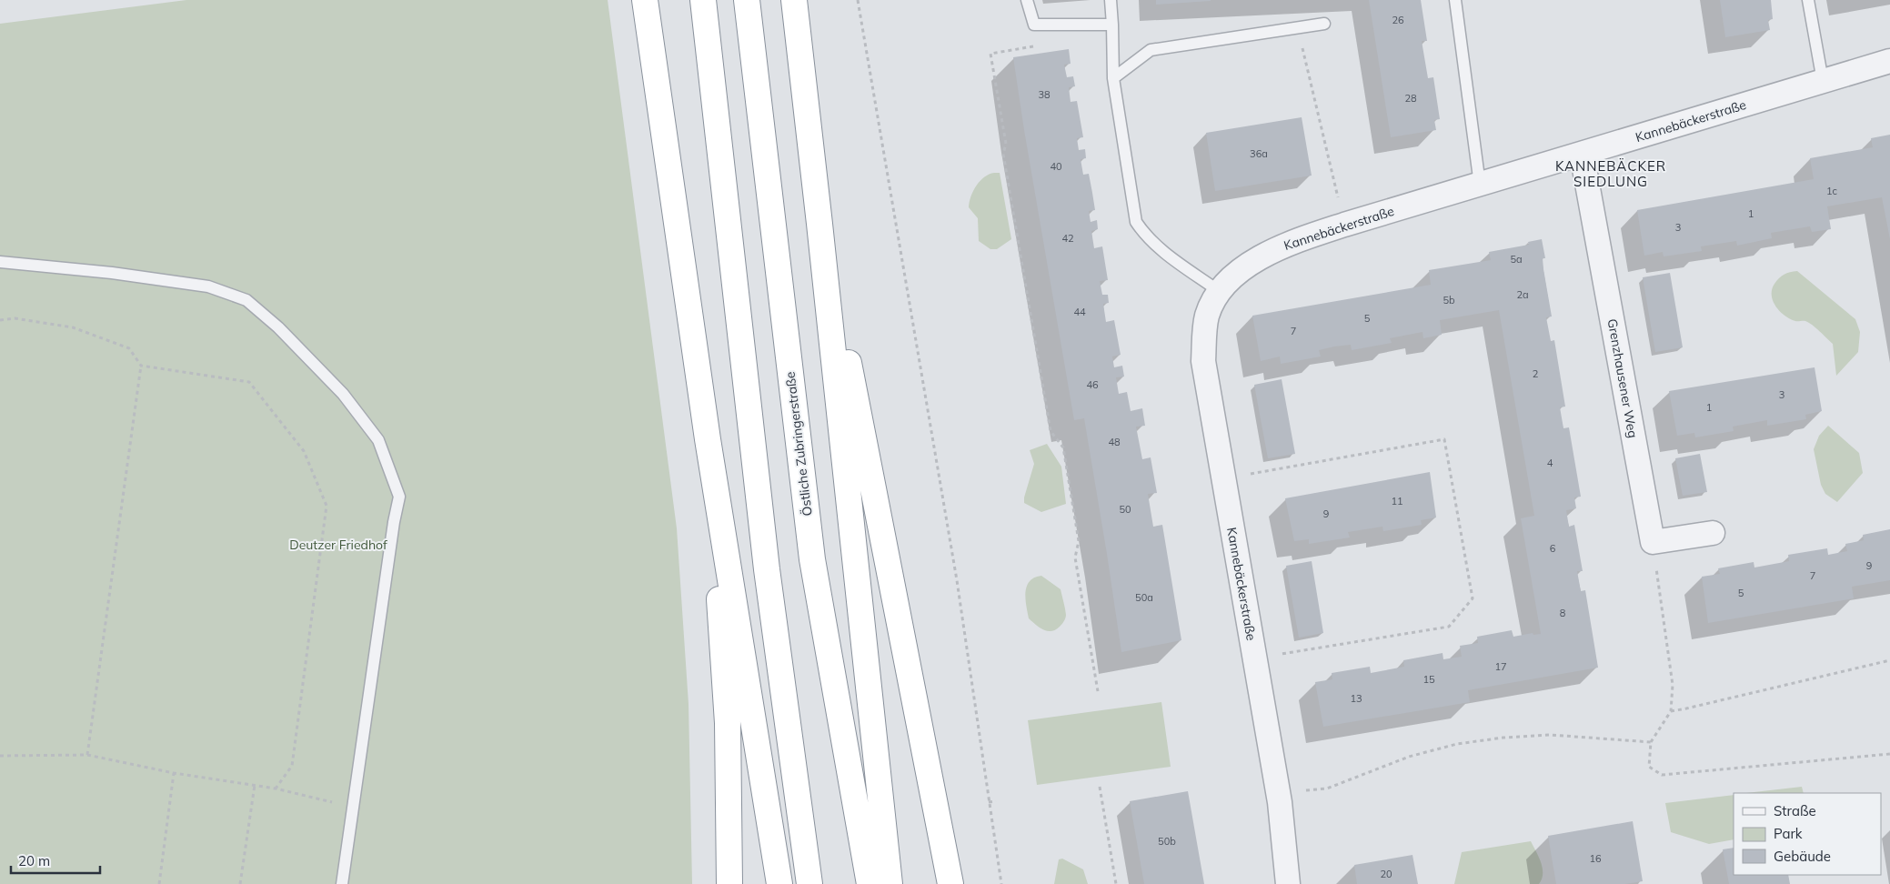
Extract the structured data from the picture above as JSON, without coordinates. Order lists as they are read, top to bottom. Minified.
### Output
{"streets":{"highway":["Östliche Zubringerstraße"],"street":["Kannebäckerstraße","Grenzhausener Weg"]},"crossings":[["Kannebäckerstraße","Grenzhausener Weg"]],"districts":["KANNEBÄCKER SIEDLUNG"],"parks":["Deutzer Friedhof"],"house_numbers":["26","38","28","36a","40","1c","1","3","42","5a","2a","5b","44","5","7","2","46","3","1","48","4","11","50","9","6","9","7","5","50a","8","17","15","13","50b","16","20"],"legend":["Straße","Park","Gebäude"],"scale_bar":"20 m"}
